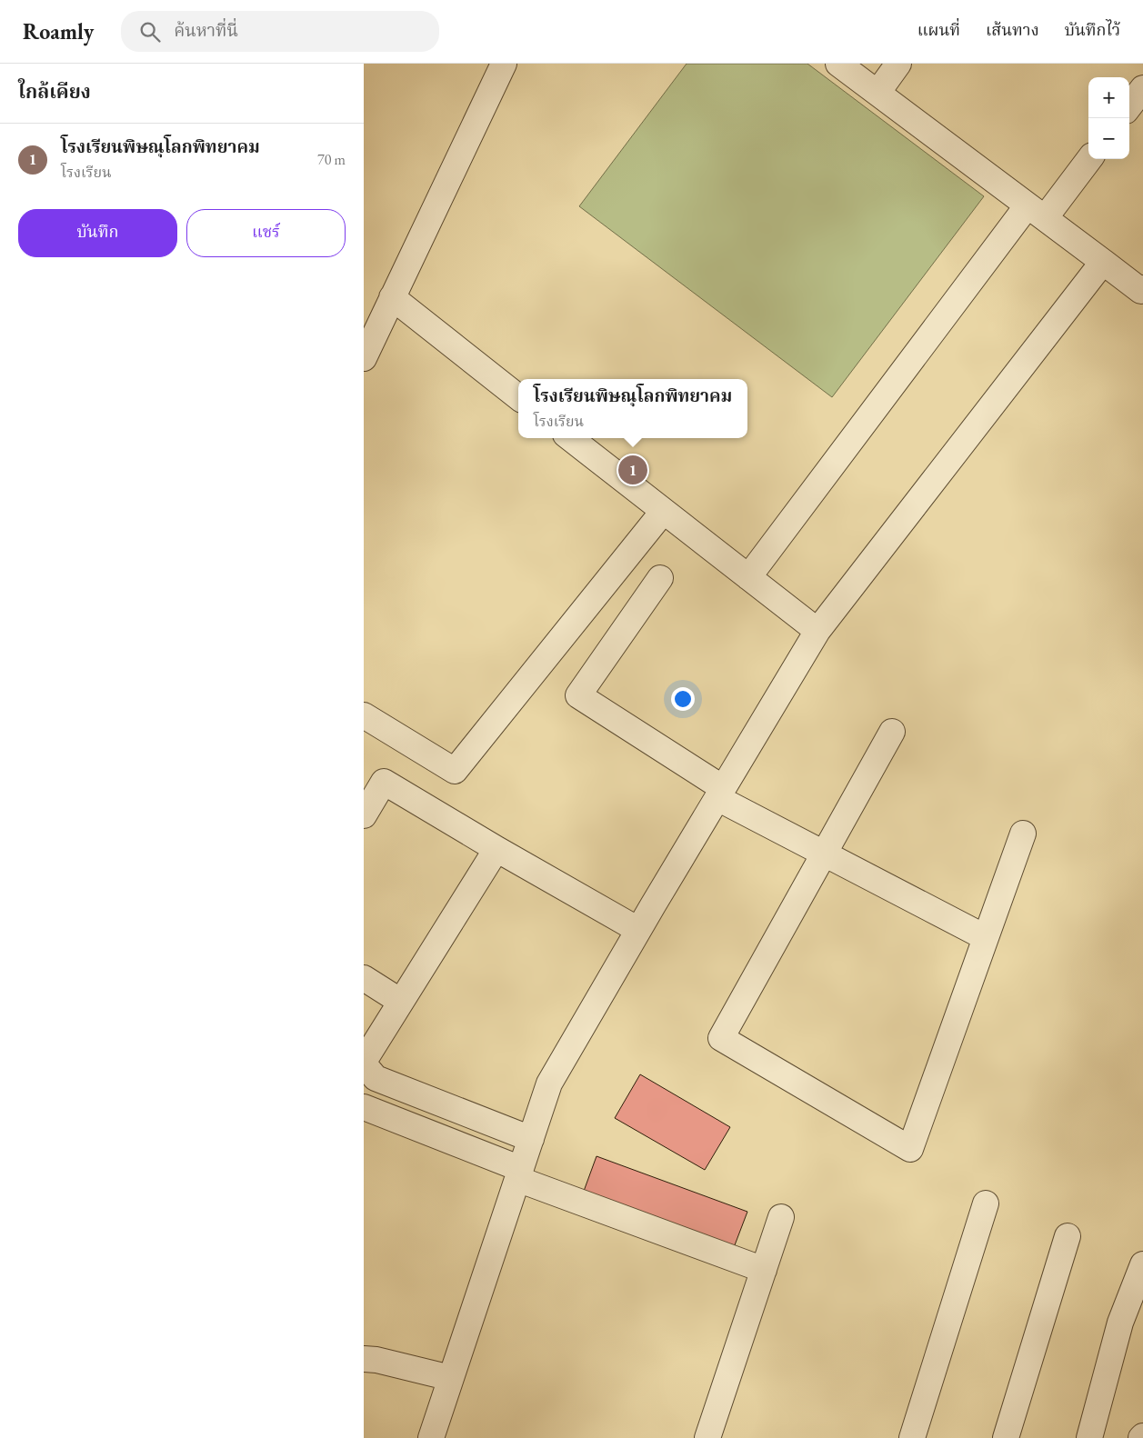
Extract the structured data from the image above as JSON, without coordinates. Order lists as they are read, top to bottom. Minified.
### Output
{"page":{"header":"Roamly","search":"ค้นหาที่นี่","nav":["แผนที่","เส้นทาง","บันทึกไว้"],"heading":"ใกล้เคียง","map_buttons":["+","−"],"list":[{"mark":"1","name":"โรงเรียนพิษณุโลกพิทยาคม","note":"โรงเรียน","value":"70 m"}],"buttons":["บันทึก","แชร์"],"popup":["โรงเรียนพิษณุโลกพิทยาคม","โรงเรียน"],"pins":"1"}}
